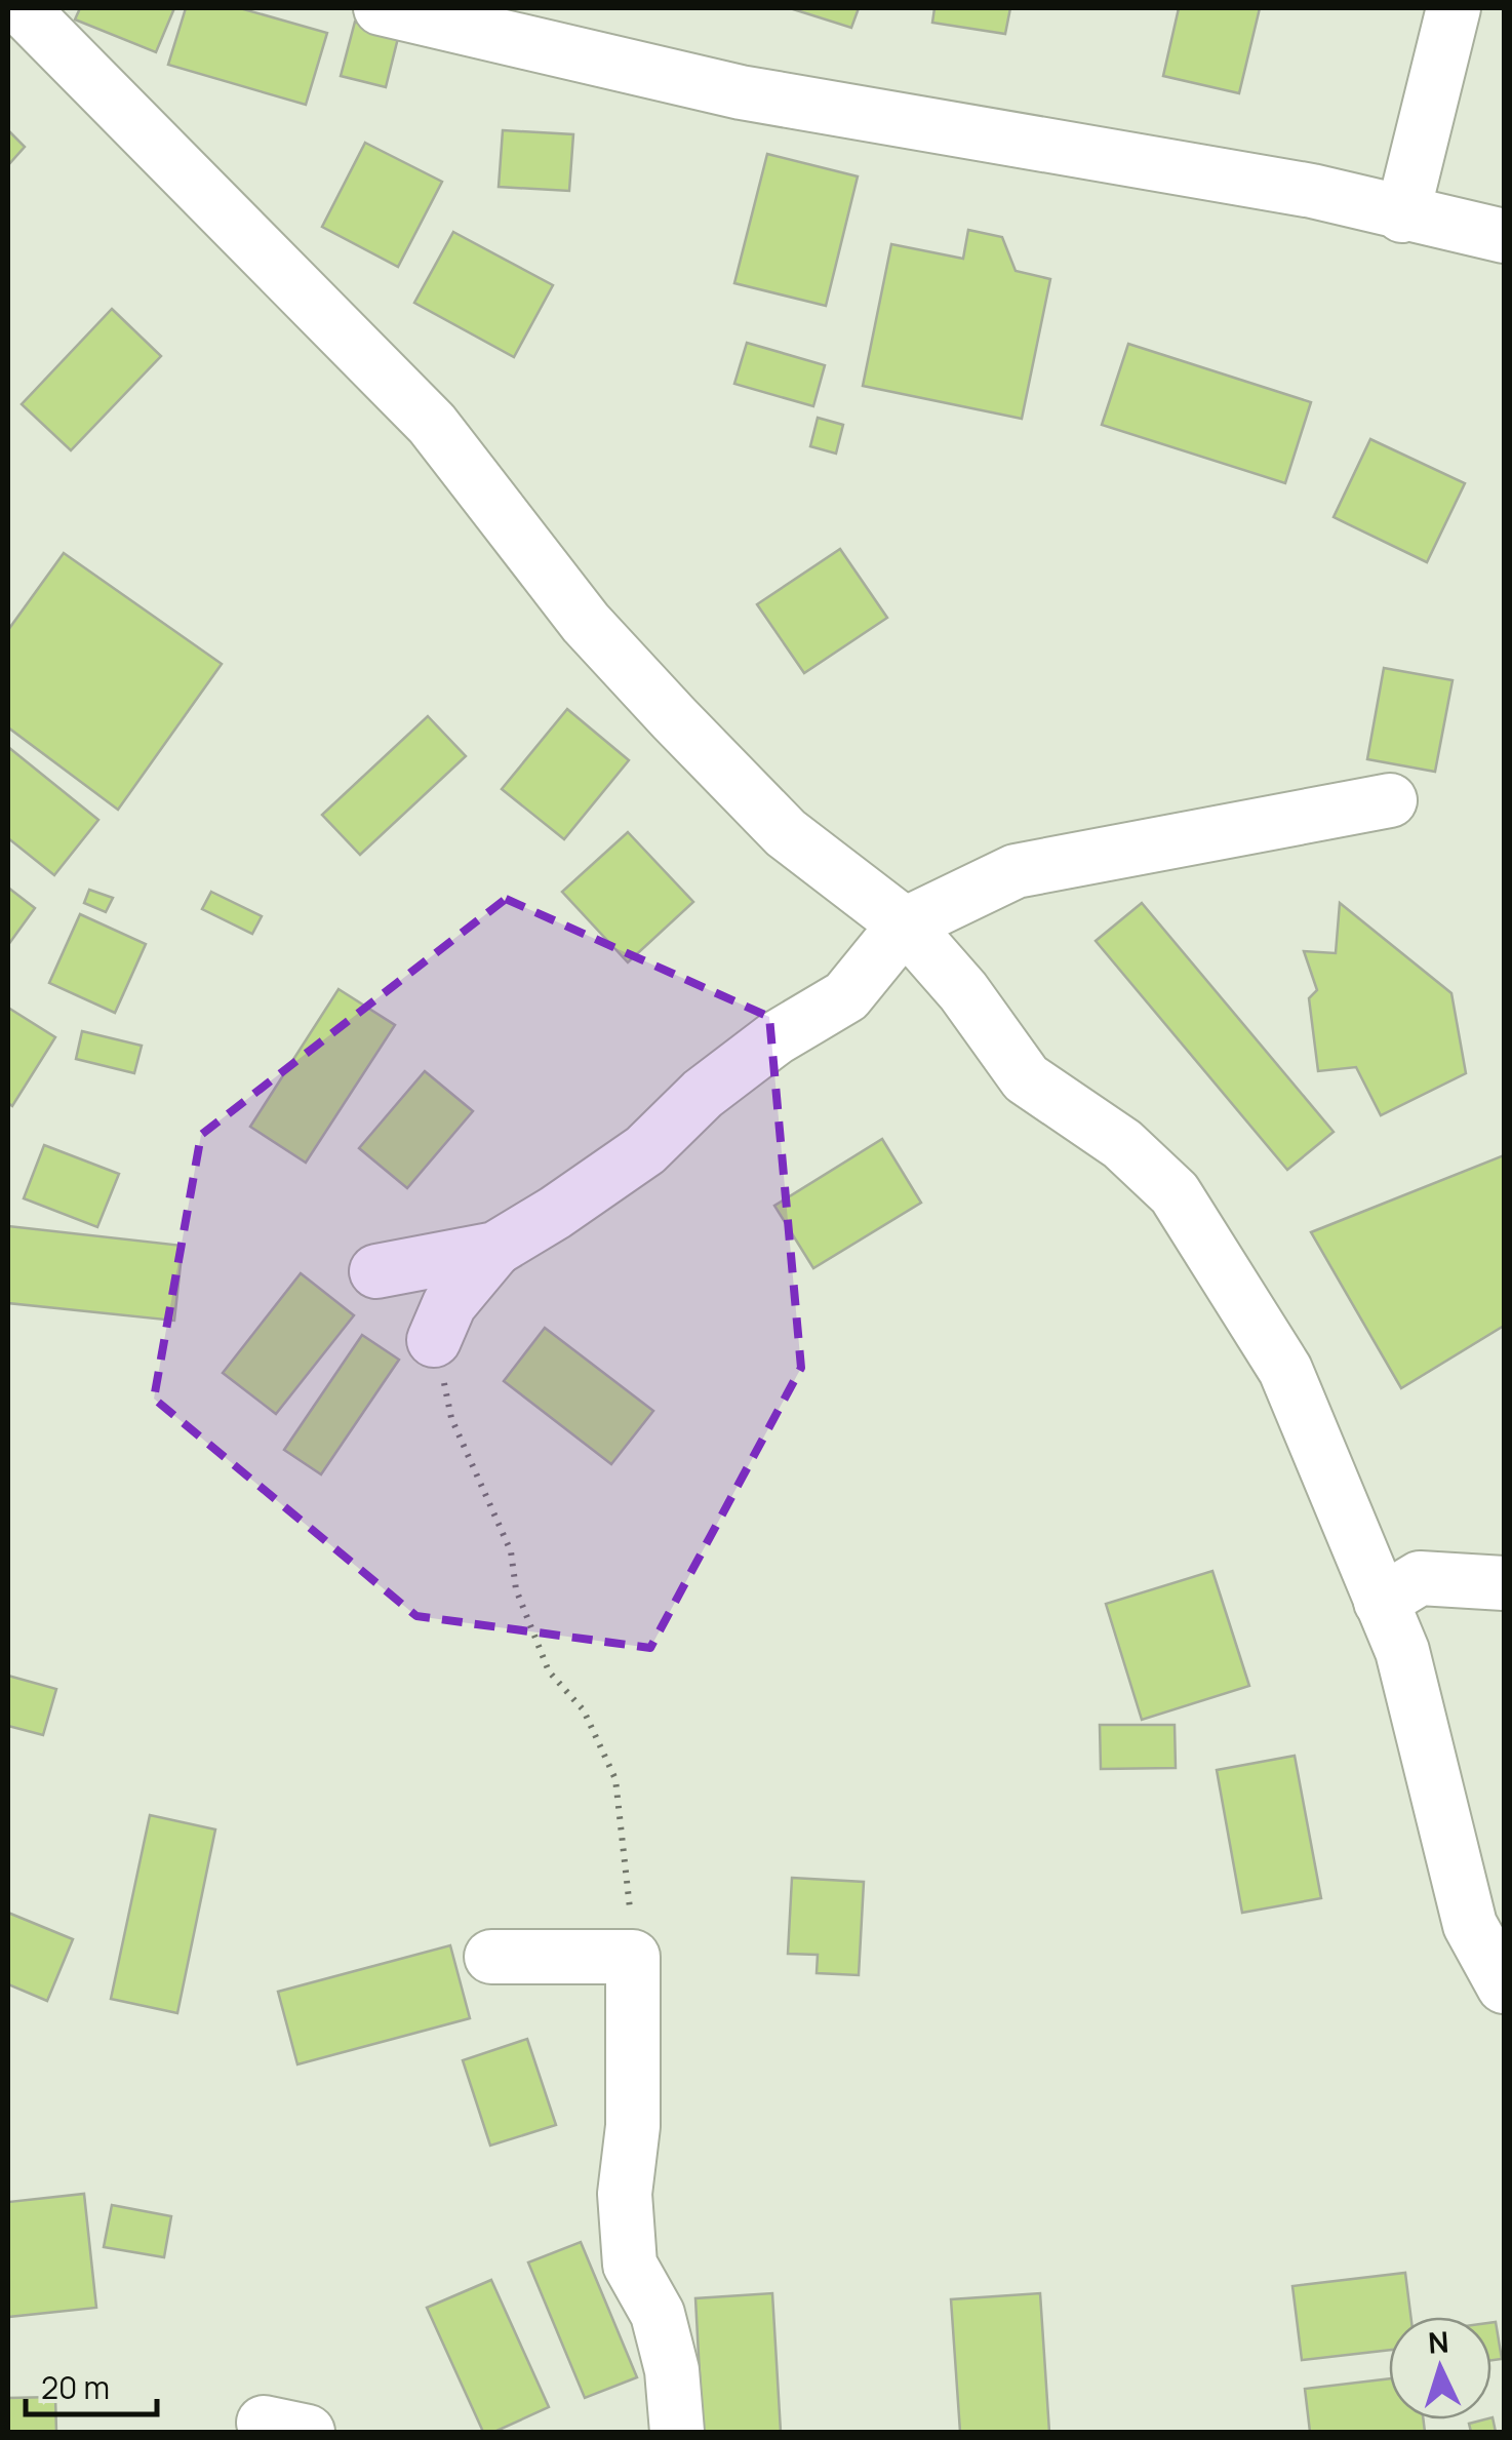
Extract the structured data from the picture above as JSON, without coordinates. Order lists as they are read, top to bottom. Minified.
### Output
{"scale_bar":"20 m","north":"top"}
